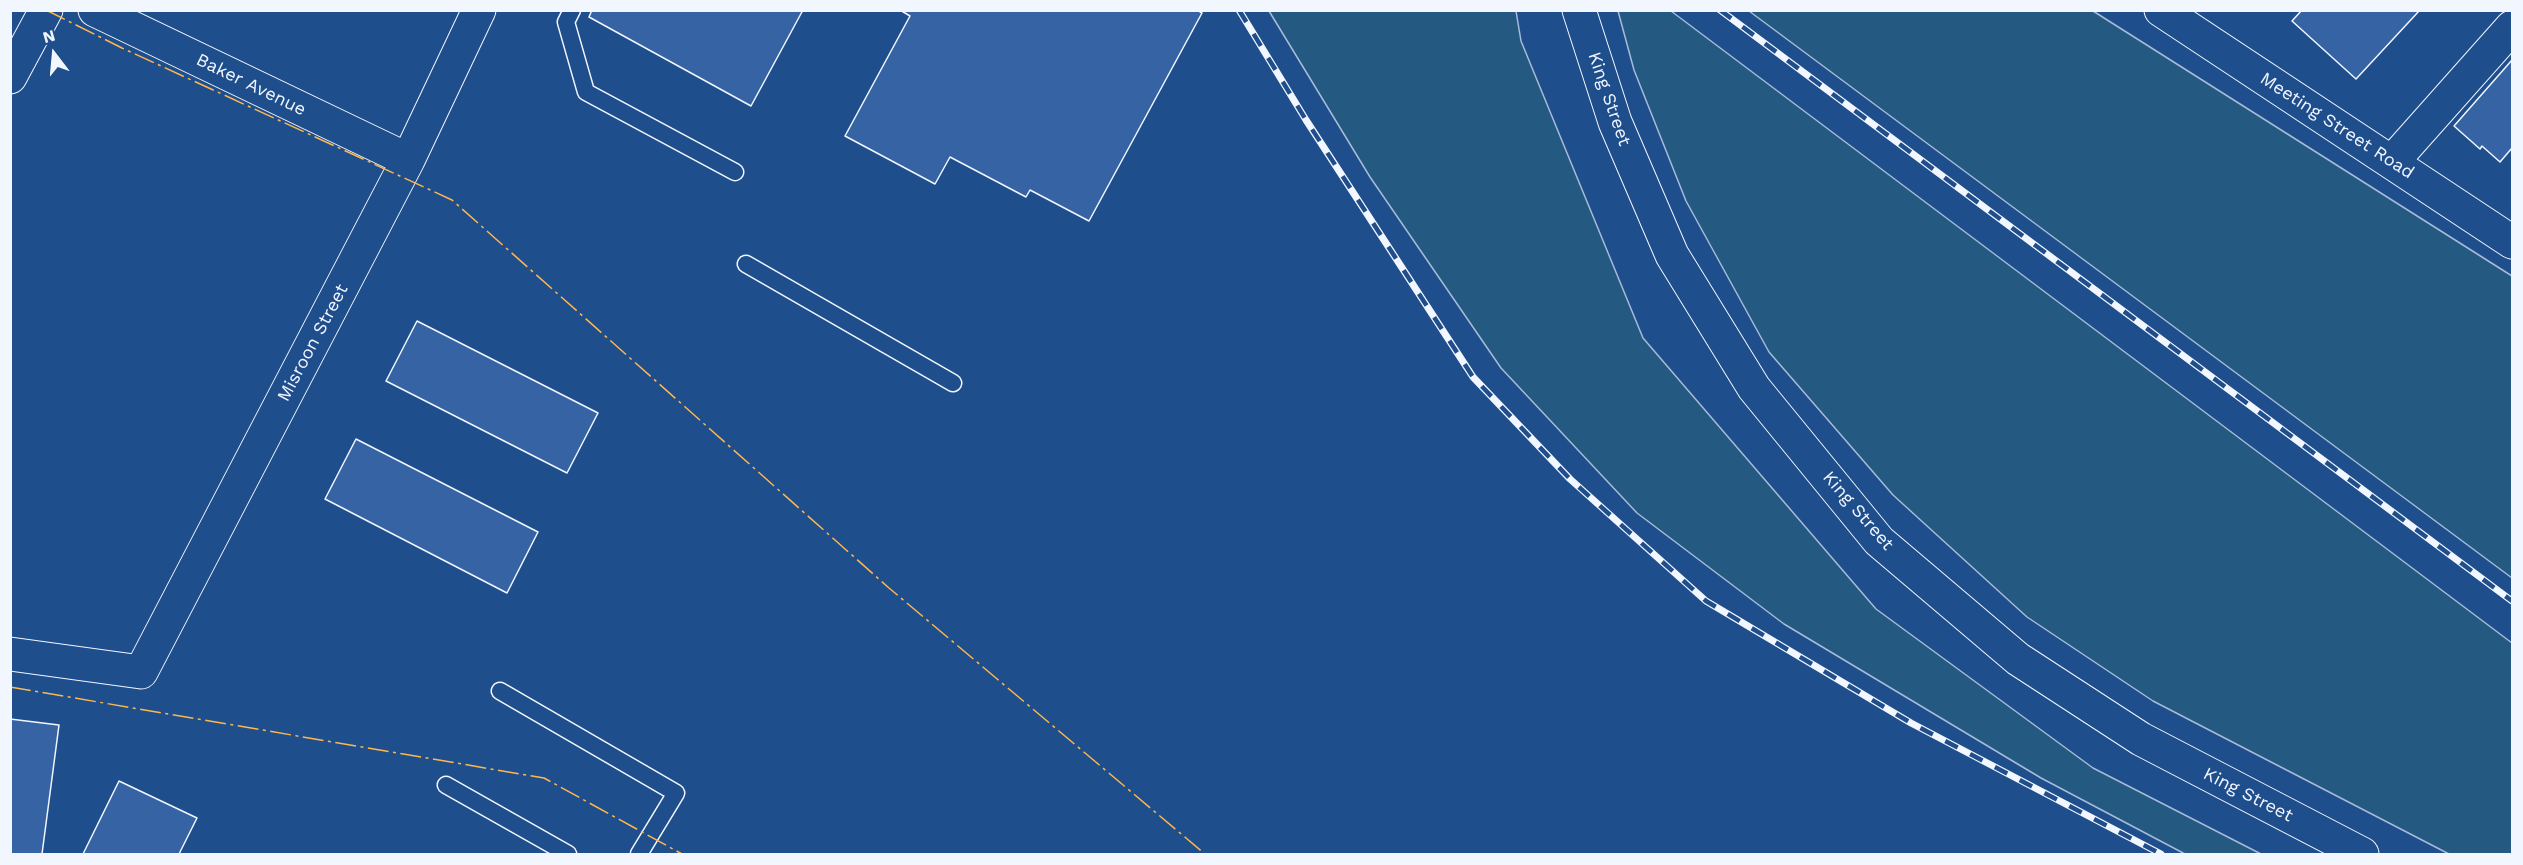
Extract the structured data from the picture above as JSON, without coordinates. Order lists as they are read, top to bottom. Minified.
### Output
{"streets":{"street":["Baker Avenue","King Street","Meeting Street Road","Misroon Street"]},"crossings":[["Baker Avenue","Misroon Street"]],"north":"top"}
